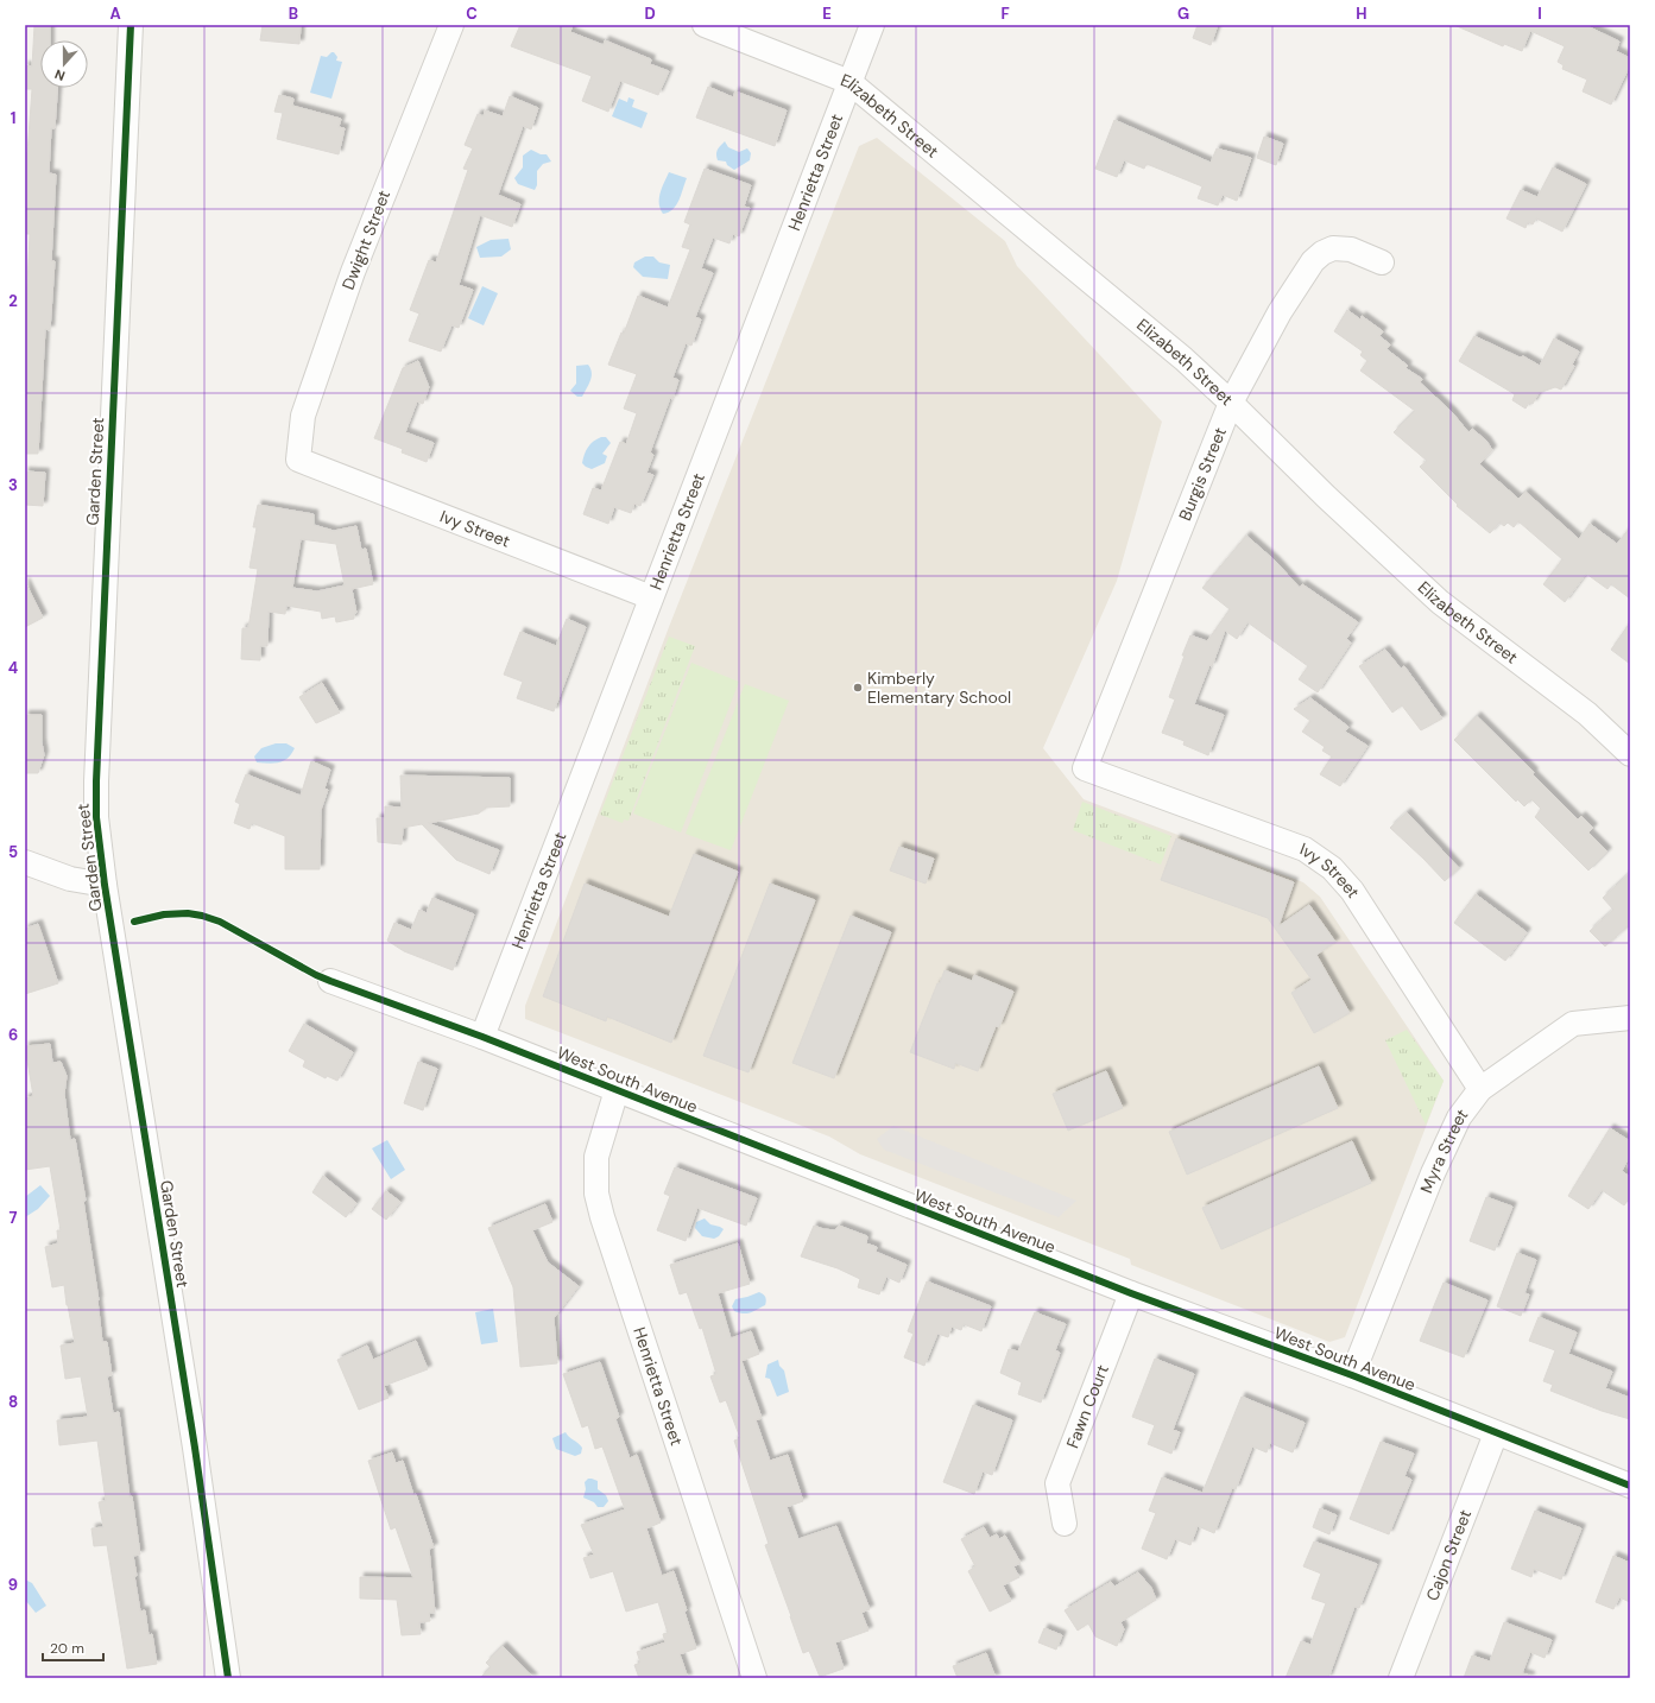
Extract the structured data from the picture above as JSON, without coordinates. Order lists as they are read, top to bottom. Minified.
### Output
{"streets":{"street":["Elizabeth Street","Henrietta Street","Dwight Street","Garden Street","Burgis Street","Ivy Street","West South Avenue","Myra Street","Fawn Court","Cajon Street"]},"crossings":[["Elizabeth Street","Henrietta Street"],["Elizabeth Street","Burgis Street"],["Henrietta Street","Ivy Street"],["Henrietta Street","West South Avenue"],["Dwight Street","Ivy Street"],["Burgis Street","Ivy Street"],["Ivy Street","Myra Street"],["West South Avenue","Myra Street"],["West South Avenue","Fawn Court"],["West South Avenue","Cajon Street"]],"places":["Kimberly Elementary School"],"scale_bar":"20 m","north":"bottom","grid":{"columns":["A","B","C","D","E","F","G","H","I"],"rows":["1","2","3","4","5","6","7","8","9"]}}
